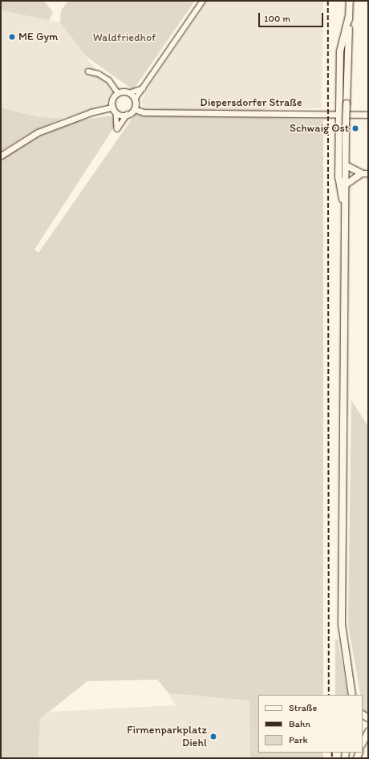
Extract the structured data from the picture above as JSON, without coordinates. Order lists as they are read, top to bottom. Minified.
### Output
{"streets":{"street":["Diepersdorfer Straße"]},"parks":["Waldfriedhof"],"places":["ME Gym","Schwaig Ost","Firmenparkplatz Diehl"],"legend":["Straße","Bahn","Park"],"scale_bar":"100 m"}
